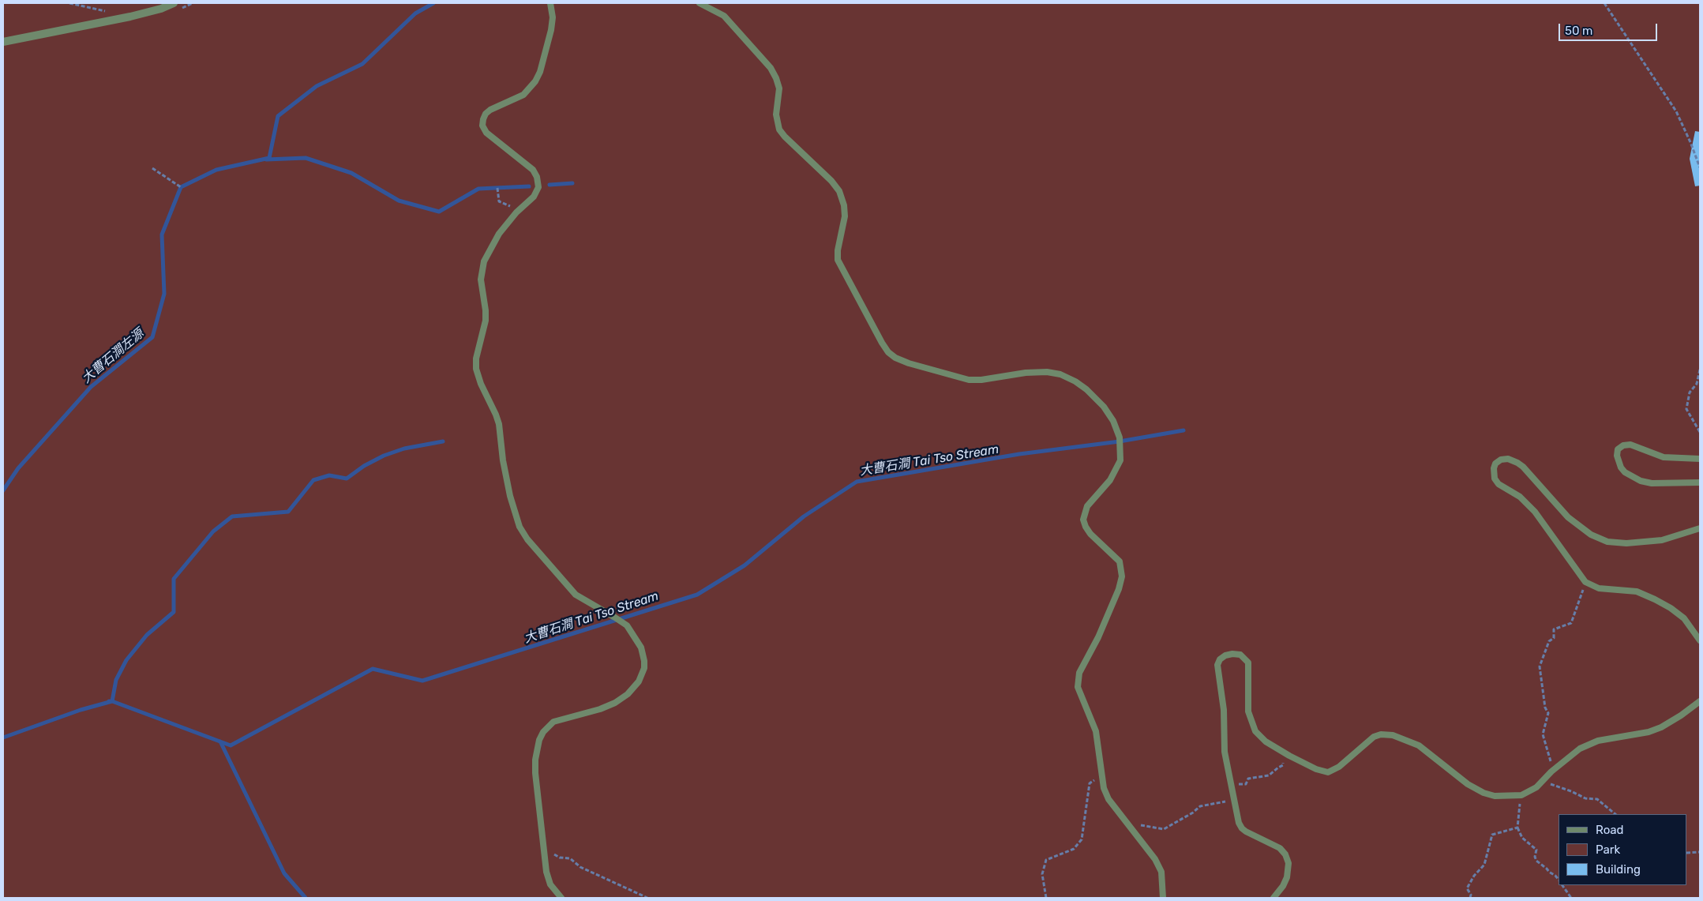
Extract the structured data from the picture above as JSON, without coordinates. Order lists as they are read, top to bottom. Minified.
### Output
{"water":["大曹石澗左源","大曹石澗 Tai Tso Stream"],"legend":["Road","Park","Building"],"scale_bar":"50 m"}
